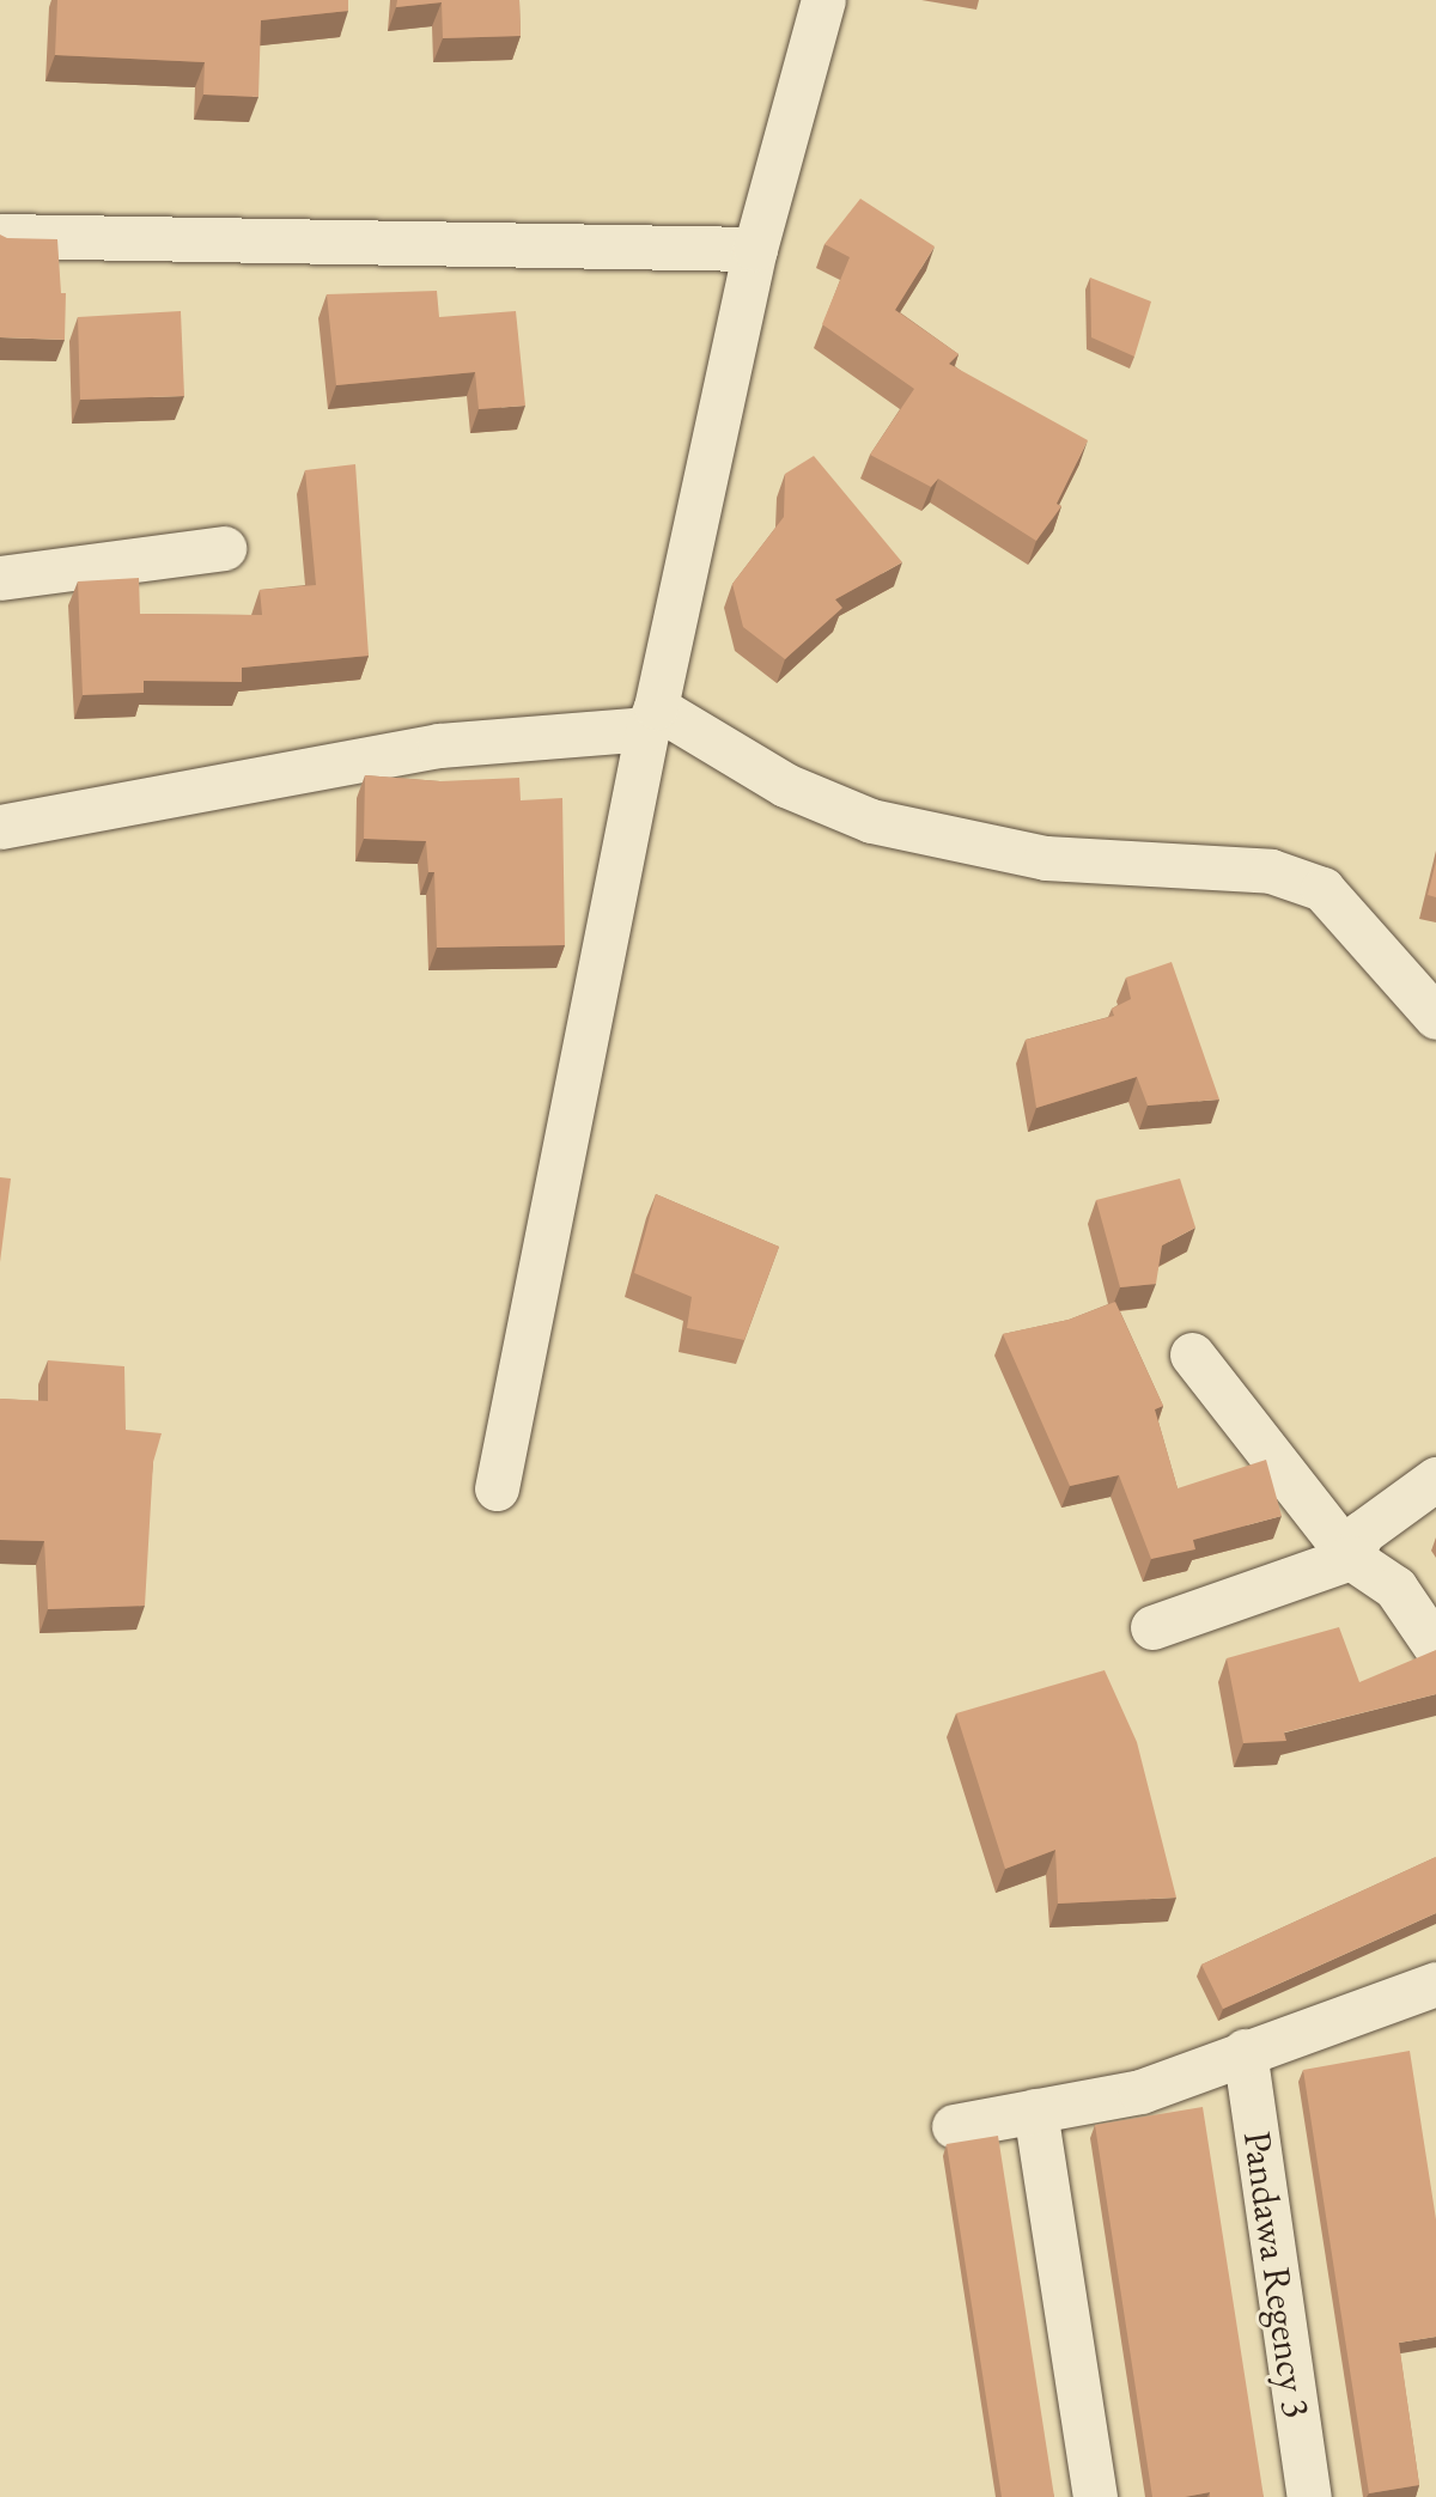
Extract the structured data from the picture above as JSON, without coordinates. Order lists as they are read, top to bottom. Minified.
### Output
{"streets":{"street":["Pandawa Regency 3"]}}
